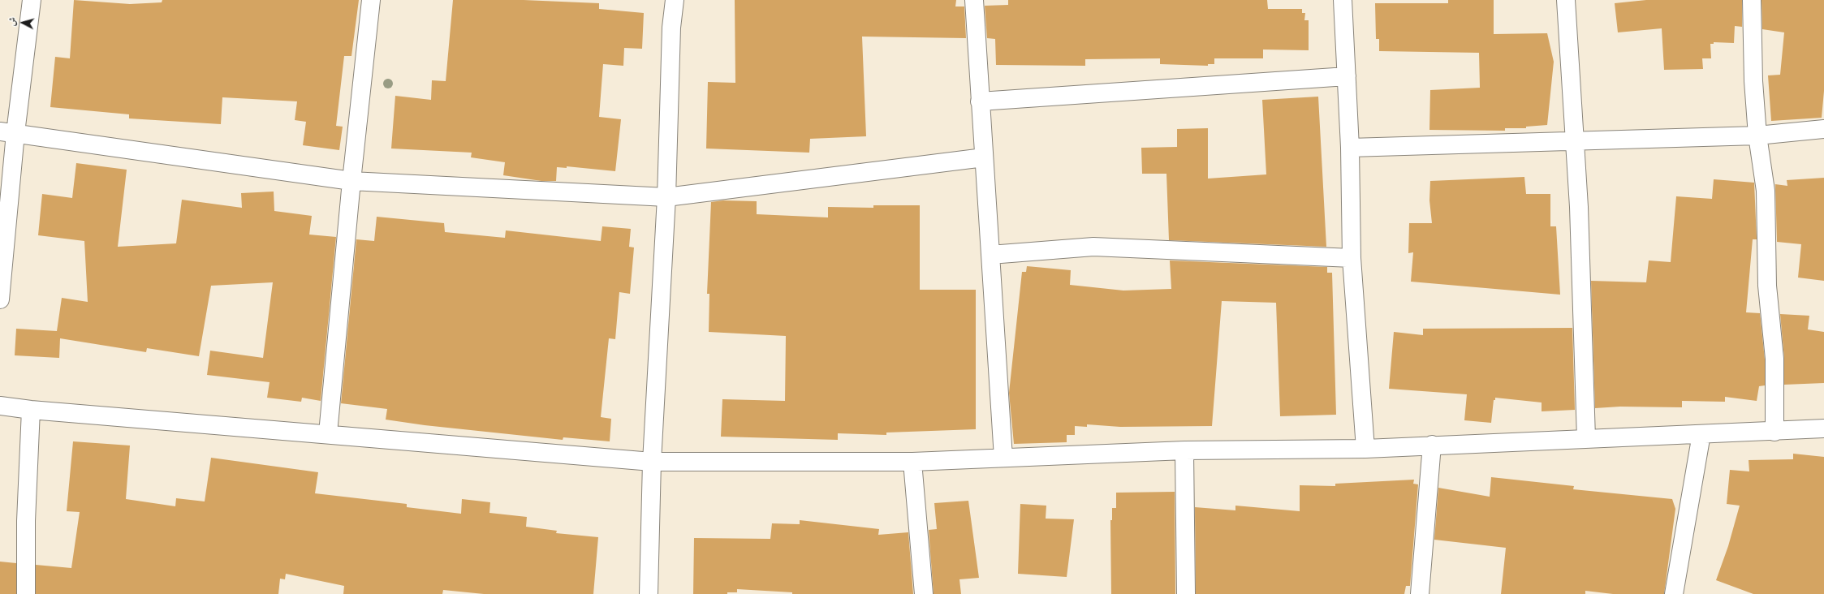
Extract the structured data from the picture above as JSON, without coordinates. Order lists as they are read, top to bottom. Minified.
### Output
{"north":"left"}
